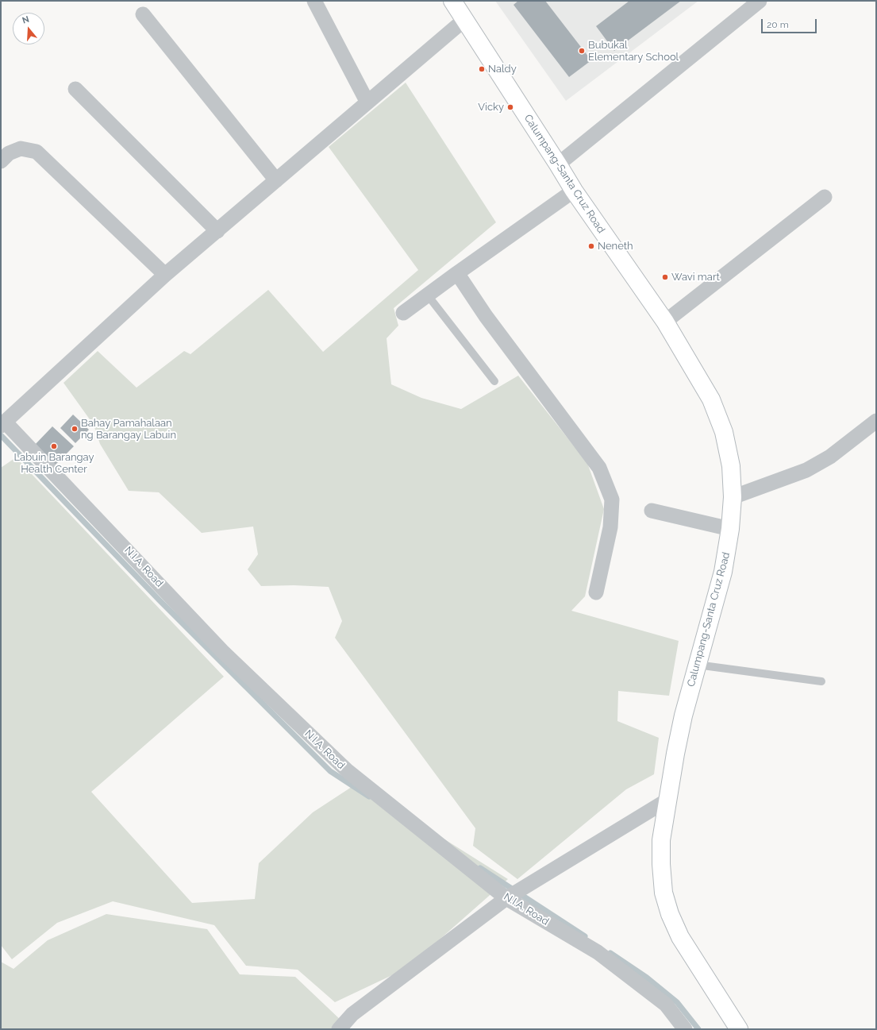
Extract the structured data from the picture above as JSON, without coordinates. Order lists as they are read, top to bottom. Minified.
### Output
{"streets":{"main road":["Calumpang-Santa Cruz Road"],"street":["N.I.A. Road"]},"places":["Bubukal Elementary School","Naldy","Vicky","Neneth","Wavi mart","Bahay Pamahalaan ng Barangay Labuin","Labuin Barangay Health Center"],"scale_bar":"20 m","north":"top"}
